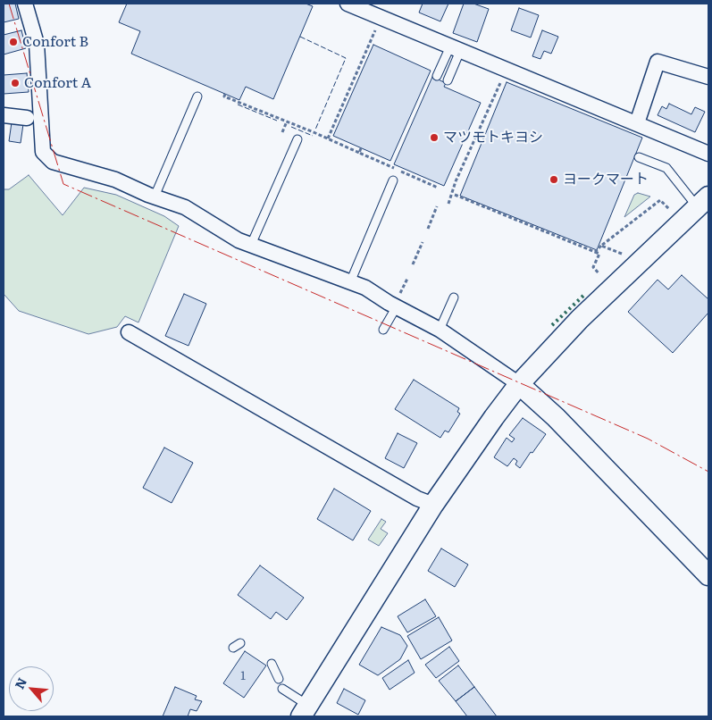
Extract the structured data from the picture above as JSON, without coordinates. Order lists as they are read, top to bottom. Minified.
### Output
{"places":["Confort B","Confort A","マツモトキヨシ","ヨークマート"],"house_numbers":["1"],"north":"top left"}
